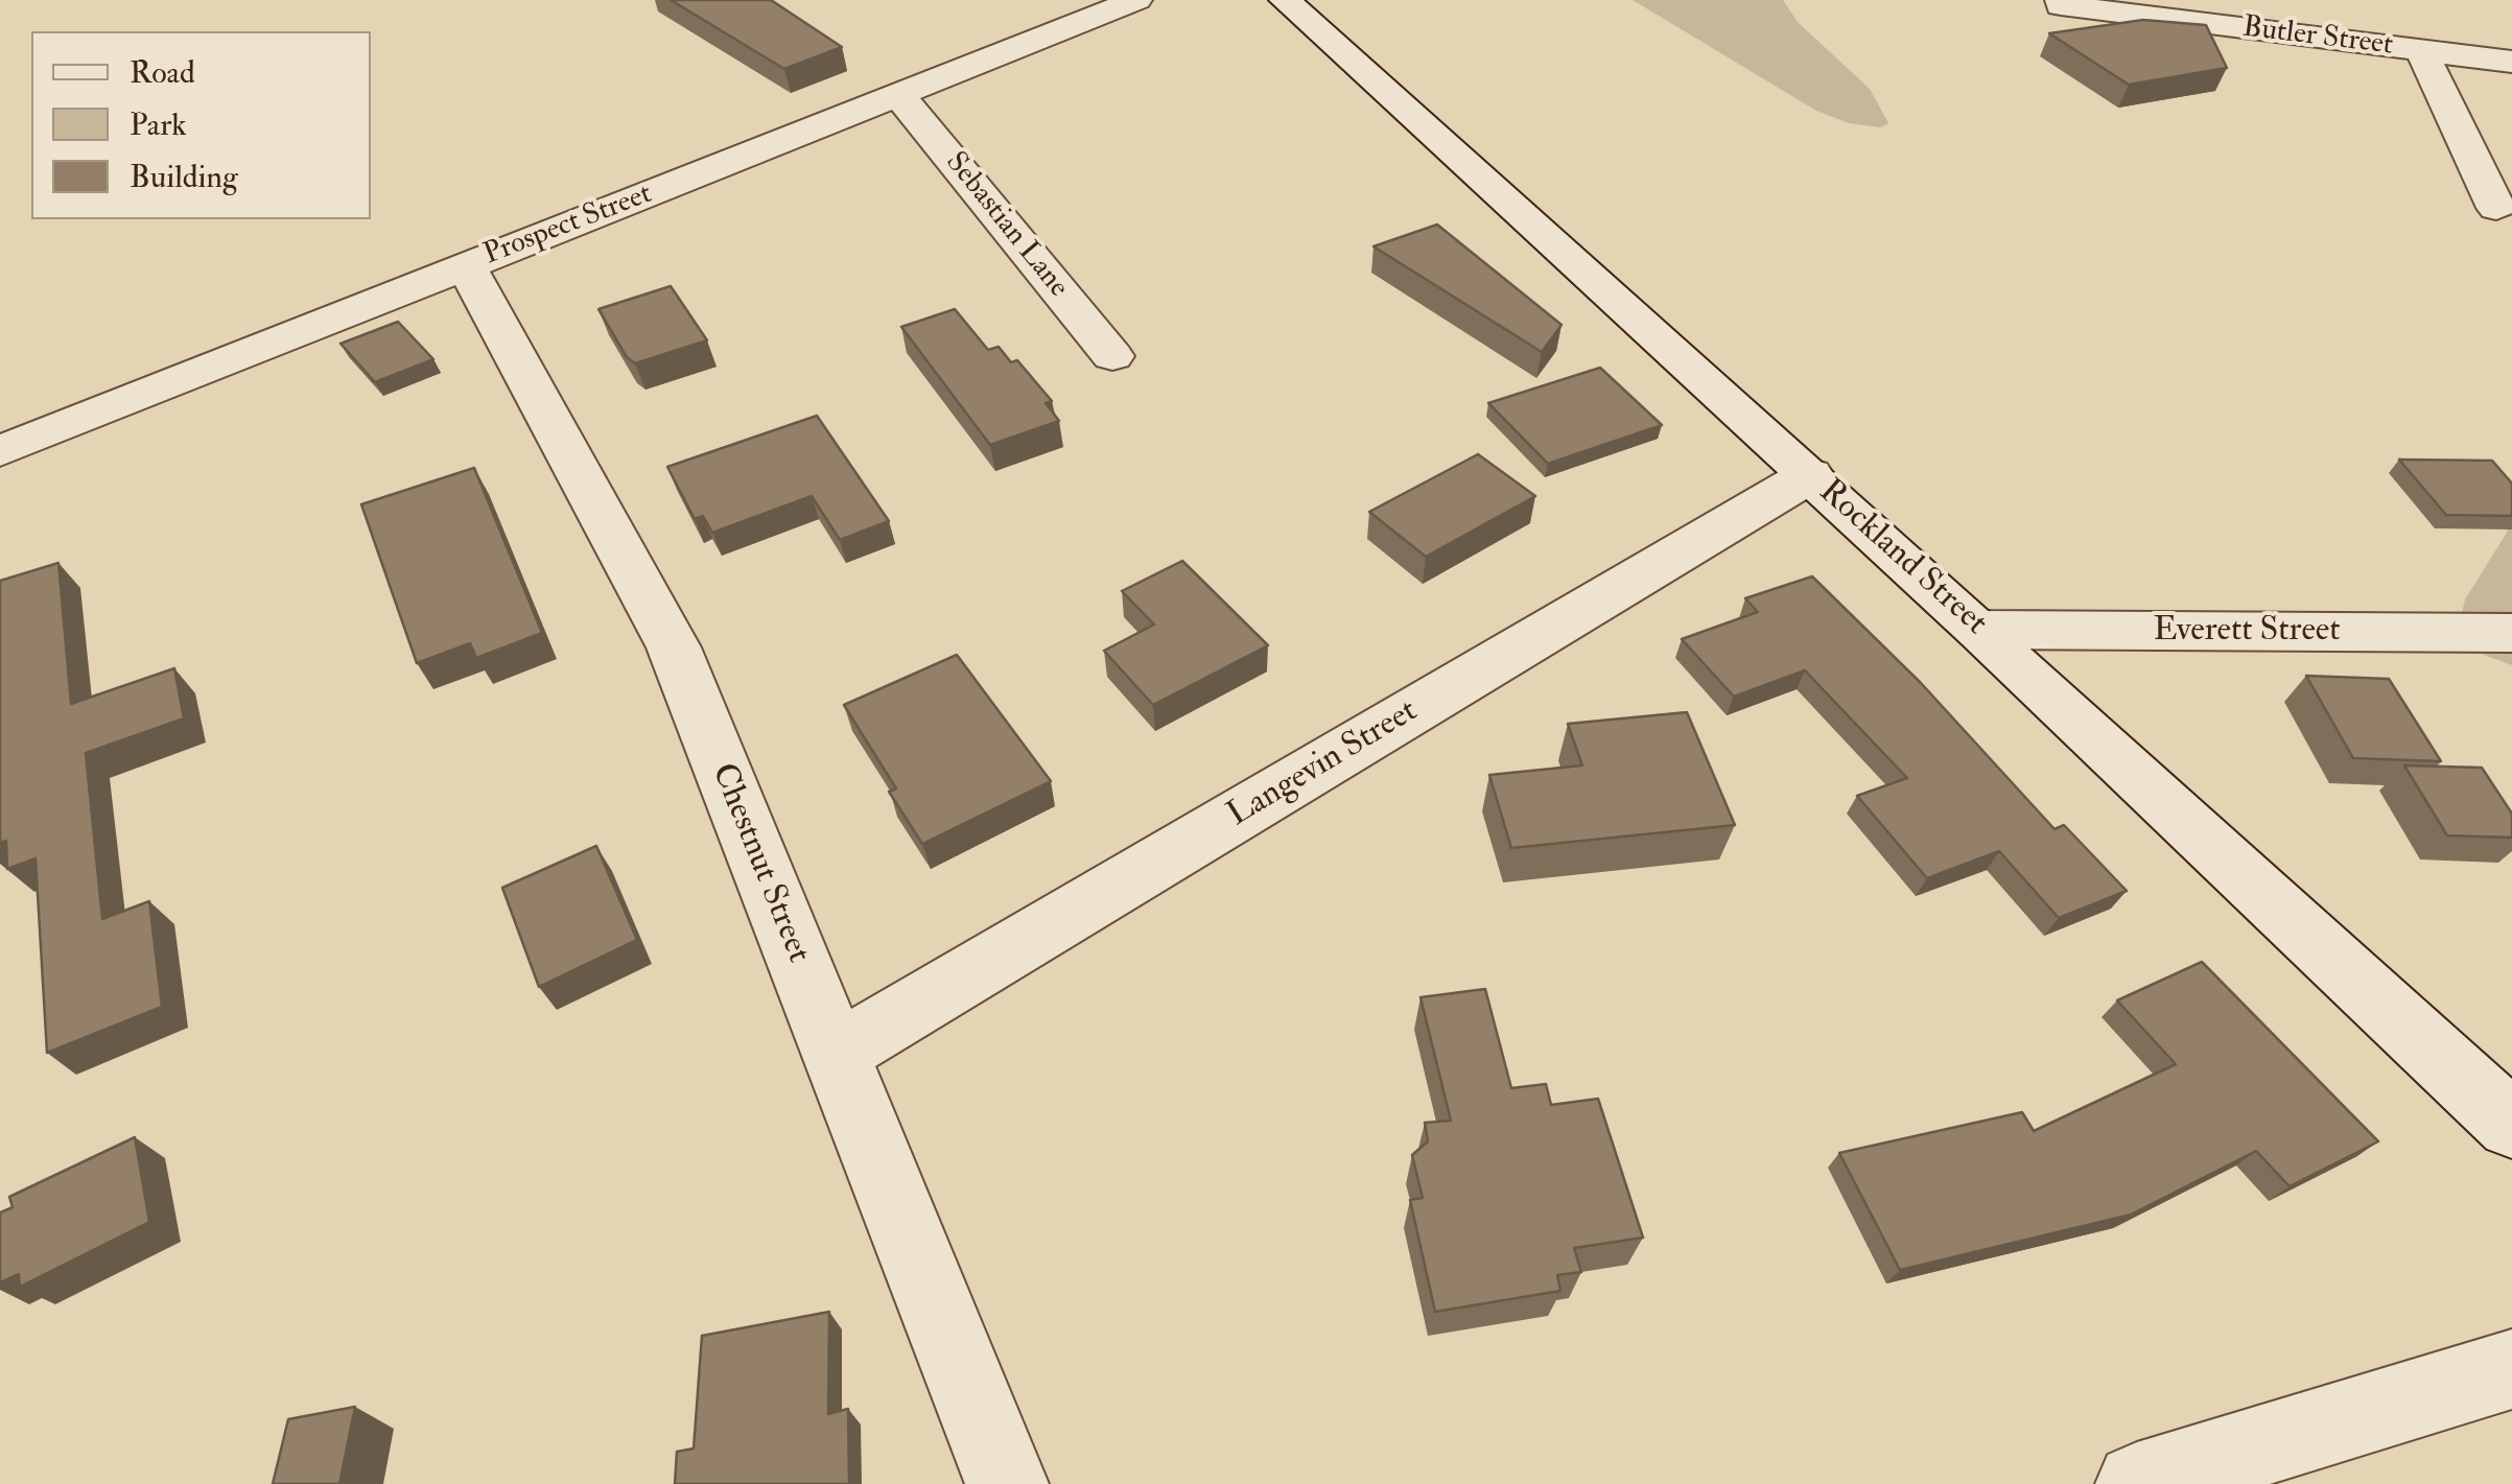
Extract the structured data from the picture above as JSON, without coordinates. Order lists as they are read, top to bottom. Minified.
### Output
{"streets":{"street":["Butler Street","Prospect Street","Sebastian Lane","Rockland Street","Everett Street","Langevin Street","Chestnut Street"]},"crossings":[["Prospect Street","Sebastian Lane"],["Prospect Street","Chestnut Street"],["Rockland Street","Everett Street"],["Rockland Street","Langevin Street"],["Langevin Street","Chestnut Street"]],"legend":["Road","Park","Building"]}
